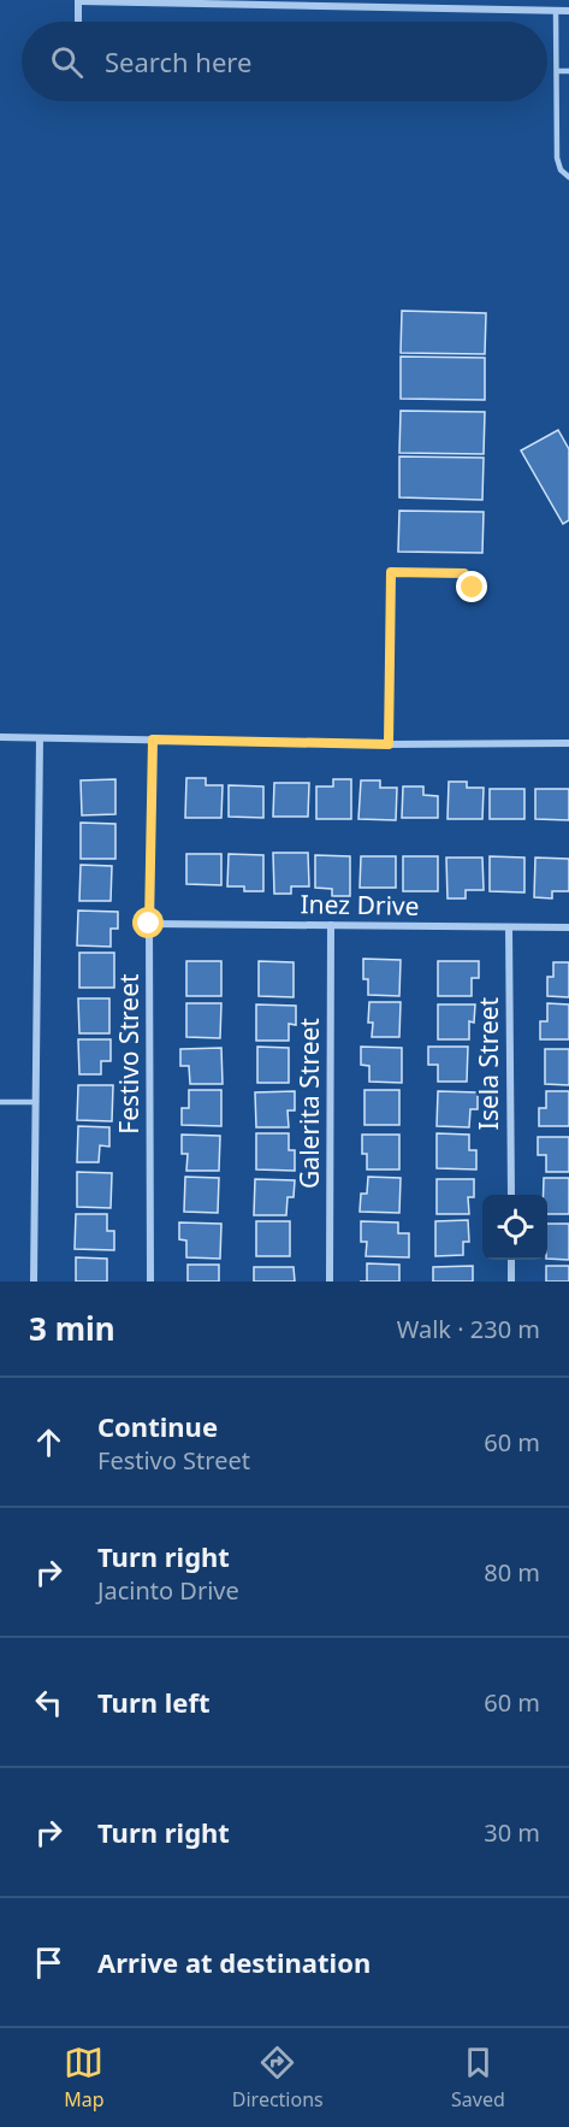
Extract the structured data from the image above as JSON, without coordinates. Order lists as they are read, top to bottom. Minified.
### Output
{"streets":{"street":["Inez Drive","Festivo Street","Isela Street","Galerita Street"]},"crossings":[["Inez Drive","Festivo Street"],["Inez Drive","Isela Street"],["Inez Drive","Galerita Street"]],"page":{"search":"Search here","heading":["3 min","Walk · 230 m"],"list":[["Continue","Festivo Street","60 m"],["Turn right","Jacinto Drive","80 m"],["Turn left","60 m"],["Turn right","30 m"],"Arrive at destination"],"nav":["Map","Directions","Saved"]}}
